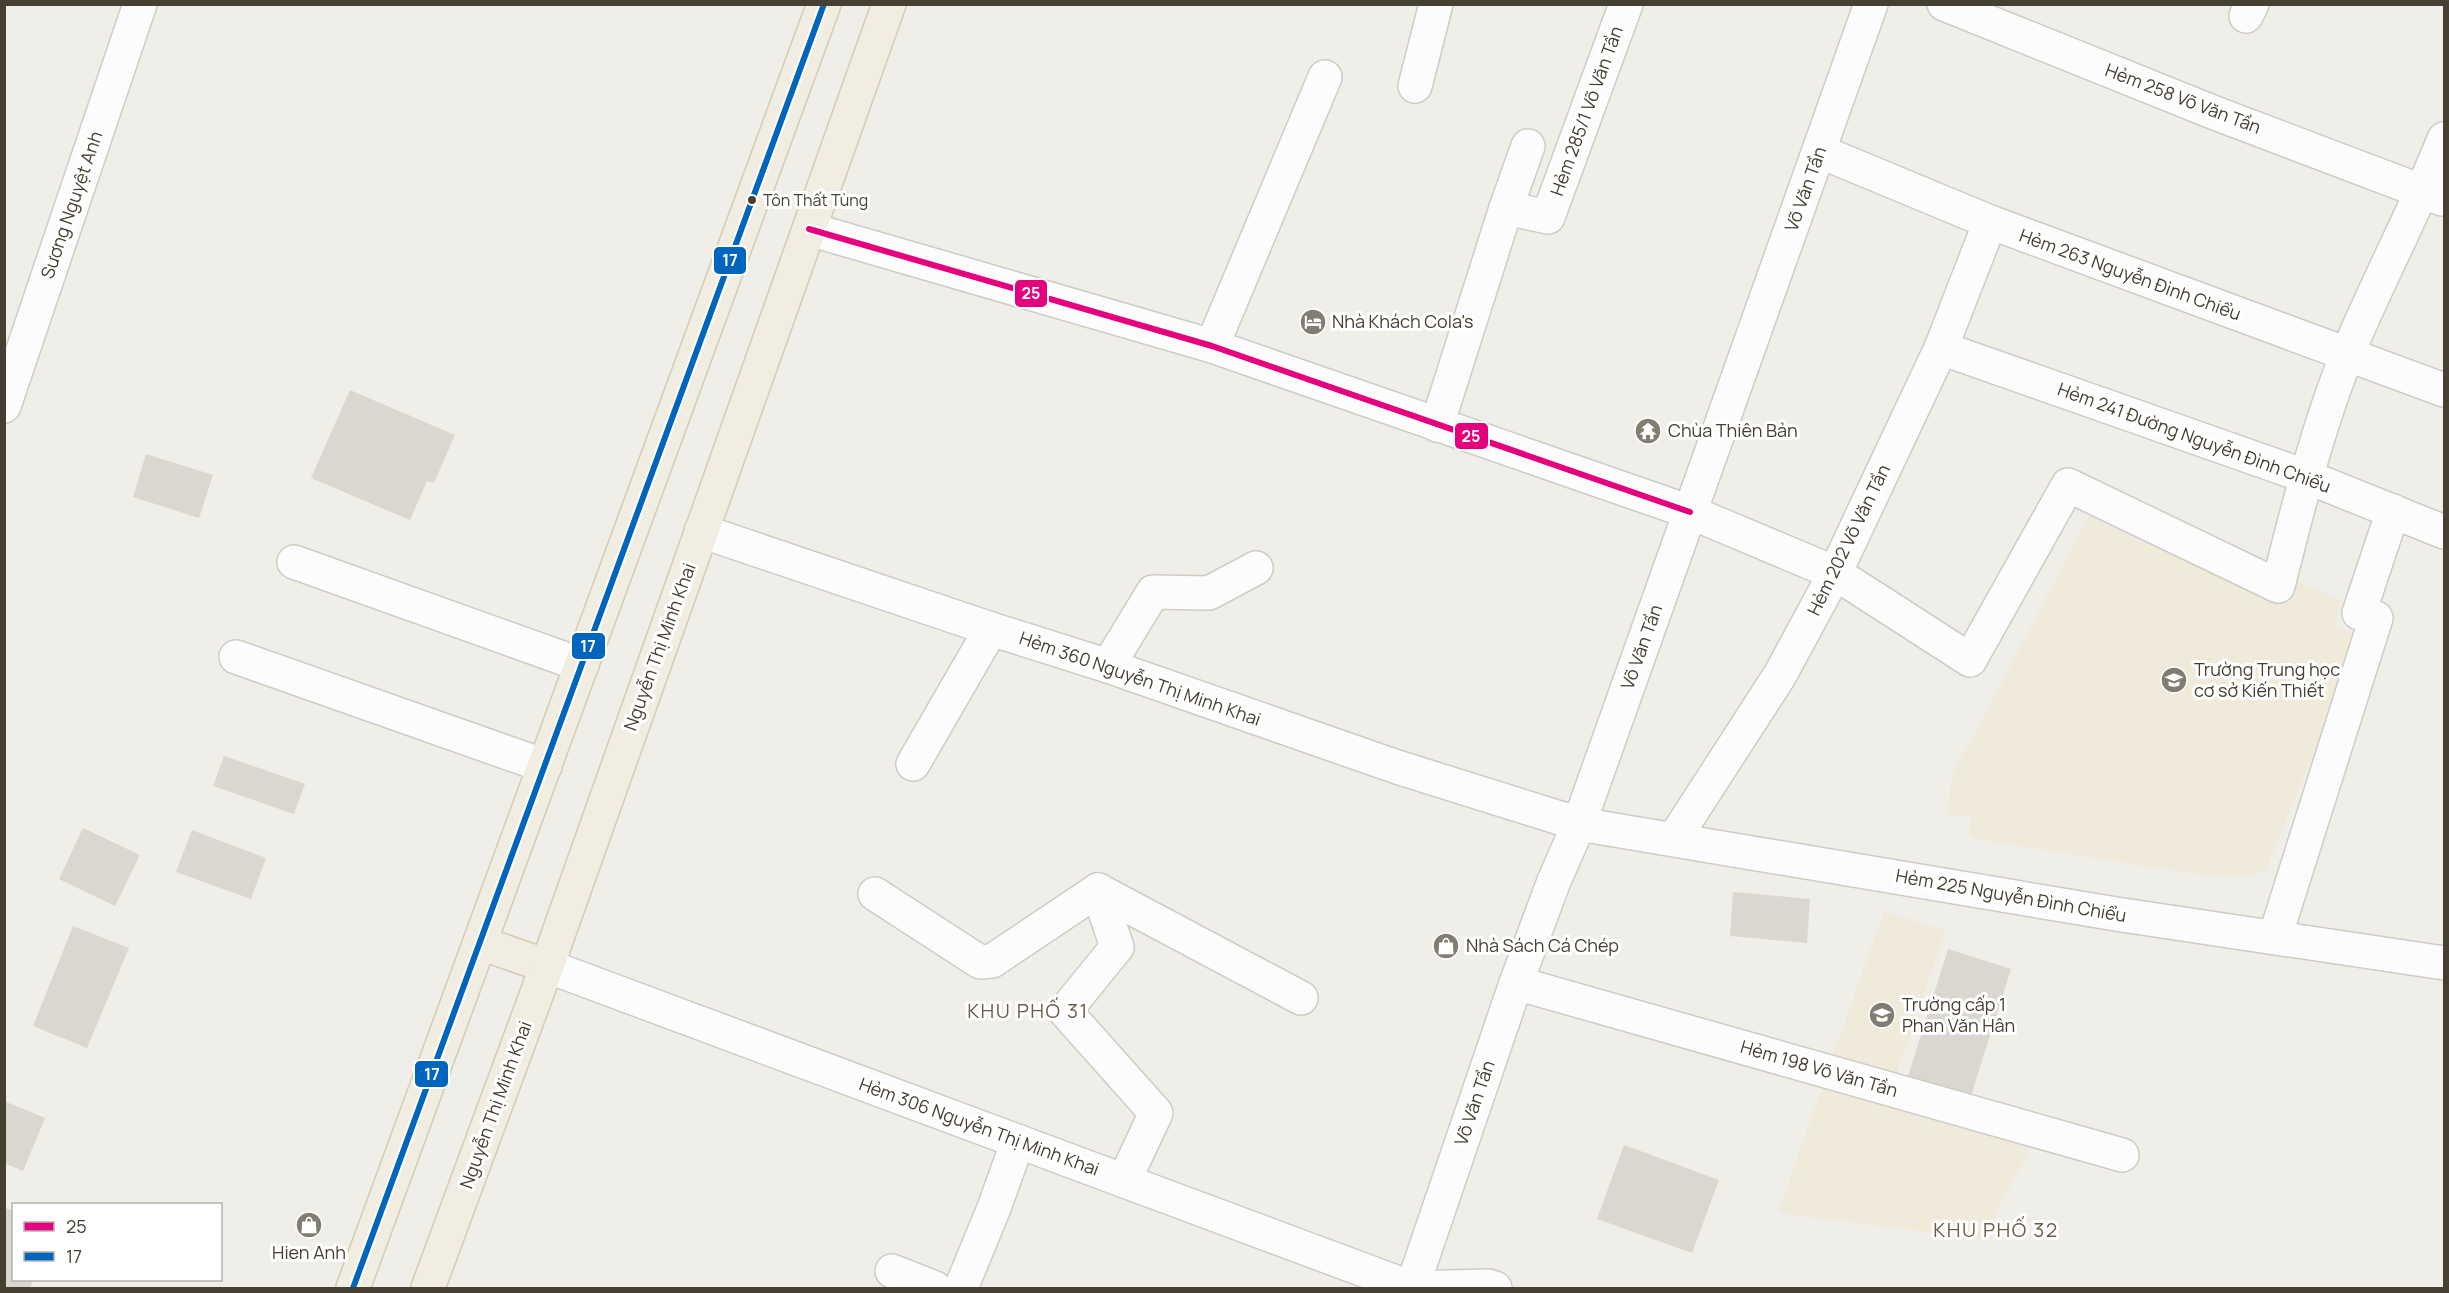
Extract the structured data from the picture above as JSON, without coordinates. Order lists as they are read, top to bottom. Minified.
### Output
{"streets":{"main road":["Nguyễn Thị Minh Khai"],"street":["Hẻm 258 Võ Văn Tần","Hẻm 285/1 Võ Văn Tần","Võ Văn Tần","Sương Nguyệt Anh","Hẻm 263 Nguyễn Ðình Chiểu","Hẻm 241 Đường Nguyễn Đình Chiểu","Hẻm 202 Võ Văn Tần","Hẻm 360 Nguyễn Thị Minh Khai","Hẻm 225 Nguyễn Ðình Chiểu","Hẻm 198 Võ Văn Tần","Hẻm 306 Nguyễn Thị Minh Khai"]},"crossings":[["Võ Văn Tần","Hẻm 263 Nguyễn Ðình Chiểu"],["Võ Văn Tần","Hẻm 360 Nguyễn Thị Minh Khai"],["Võ Văn Tần","Hẻm 225 Nguyễn Ðình Chiểu"],["Võ Văn Tần","Hẻm 198 Võ Văn Tần"],["Võ Văn Tần","Hẻm 306 Nguyễn Thị Minh Khai"],["Hẻm 263 Nguyễn Ðình Chiểu","Hẻm 202 Võ Văn Tần"],["Hẻm 241 Đường Nguyễn Đình Chiểu","Hẻm 202 Võ Văn Tần"],["Hẻm 202 Võ Văn Tần","Hẻm 225 Nguyễn Ðình Chiểu"],["Nguyễn Thị Minh Khai","Hẻm 360 Nguyễn Thị Minh Khai"],["Nguyễn Thị Minh Khai","Hẻm 306 Nguyễn Thị Minh Khai"],["Hẻm 360 Nguyễn Thị Minh Khai","Hẻm 225 Nguyễn Ðình Chiểu"]],"districts":["KHU PHỐ 31","KHU PHỐ 32"],"places":{"other":["Tôn Thất Tùng"],"hotel":["Nhà Khách Cola's"],"temple":["Chùa Thiên Bản"],"school or university":["Trường Trung học cơ sở Kiến Thiết","Trường cấp 1 Phan Văn Hân"],"shop":["Nhà Sách Cá Chép","Hien Anh"]},"lines":["transit line 17","transit line 25"],"legend":["25","17"]}
